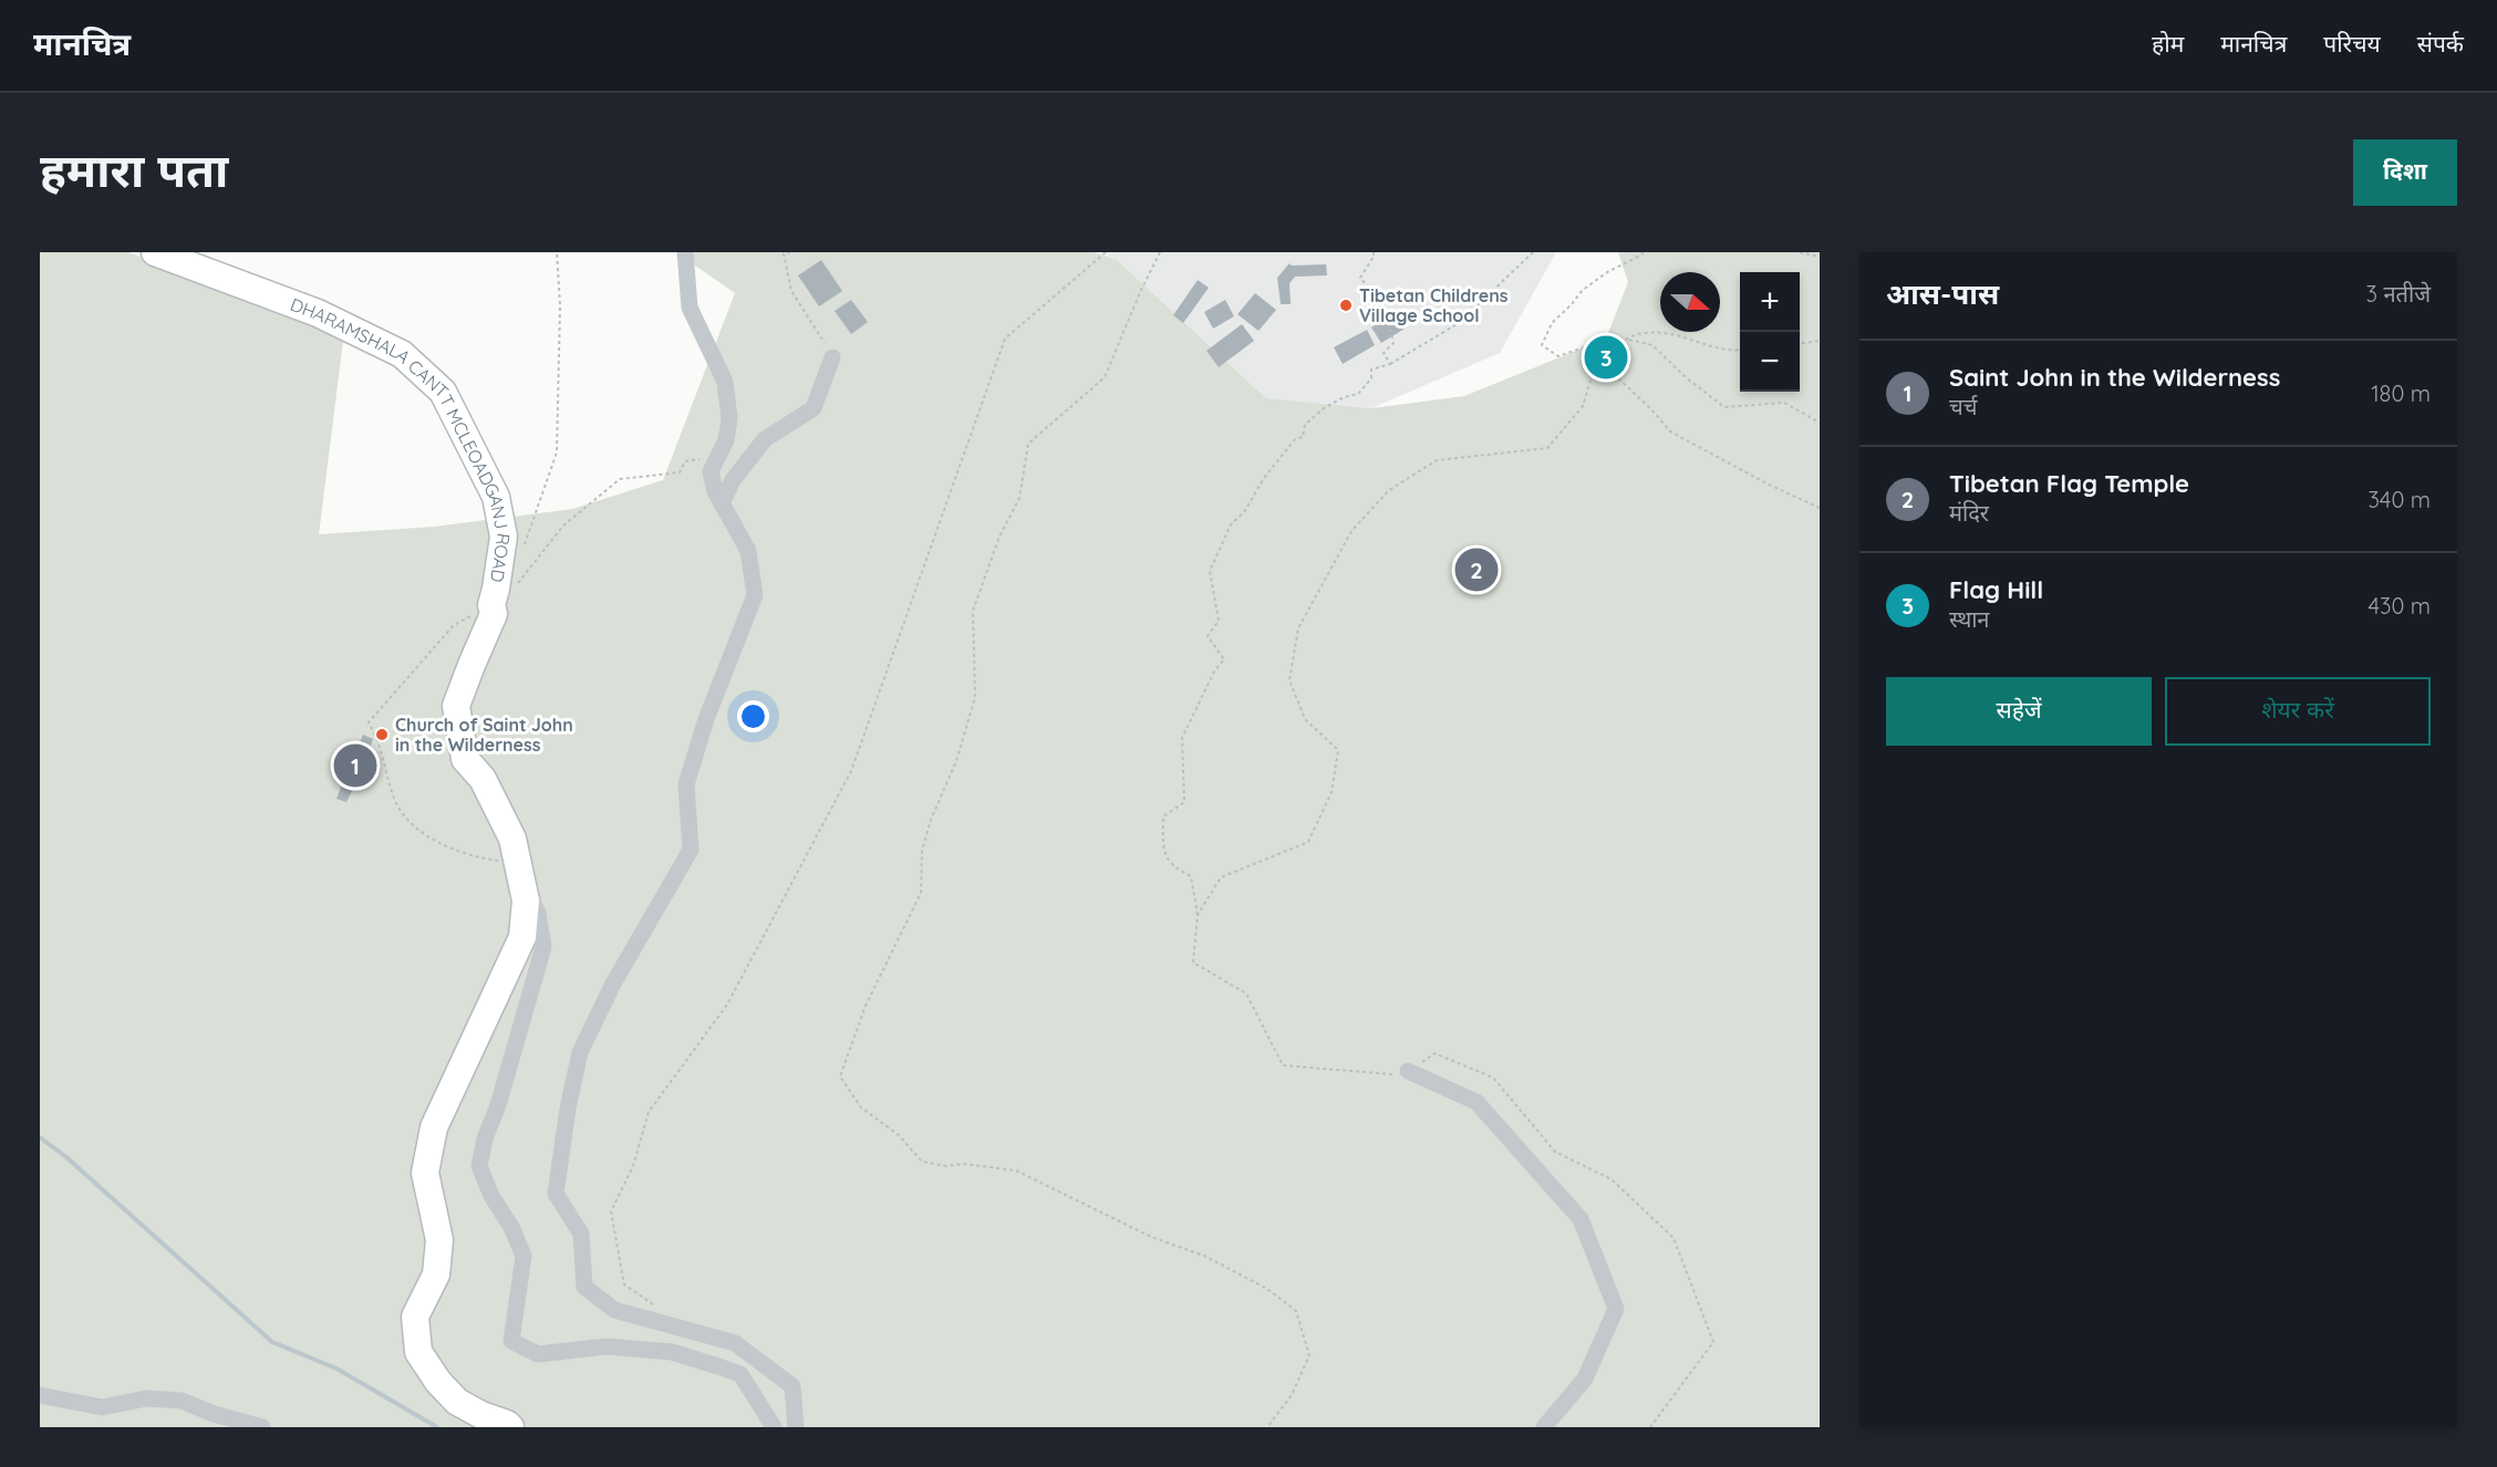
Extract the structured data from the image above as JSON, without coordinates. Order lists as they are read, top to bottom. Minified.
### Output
{"streets":{"main road":["DHARAMSHALA CANTT MCLEOADGANJ ROAD"]},"places":["Tibetan Childrens Village School","Church of Saint John in the Wilderness"],"north":"right","page":{"header":"मानचित्र","nav":["होम","मानचित्र","परिचय","संपर्क"],"buttons":["दिशा",["सहेजें","शेयर करें"]],"title":"हमारा पता","heading":["आस-पास","3 नतीजे"],"map_buttons":["+","−"],"pins":["3","2","1"],"list":[{"mark":"1","name":"Saint John in the Wilderness","note":"चर्च","value":"180 m"},{"mark":"2","name":"Tibetan Flag Temple","note":"मंदिर","value":"340 m"},{"mark":"3","name":"Flag Hill","note":"स्थान","value":"430 m"}]}}
